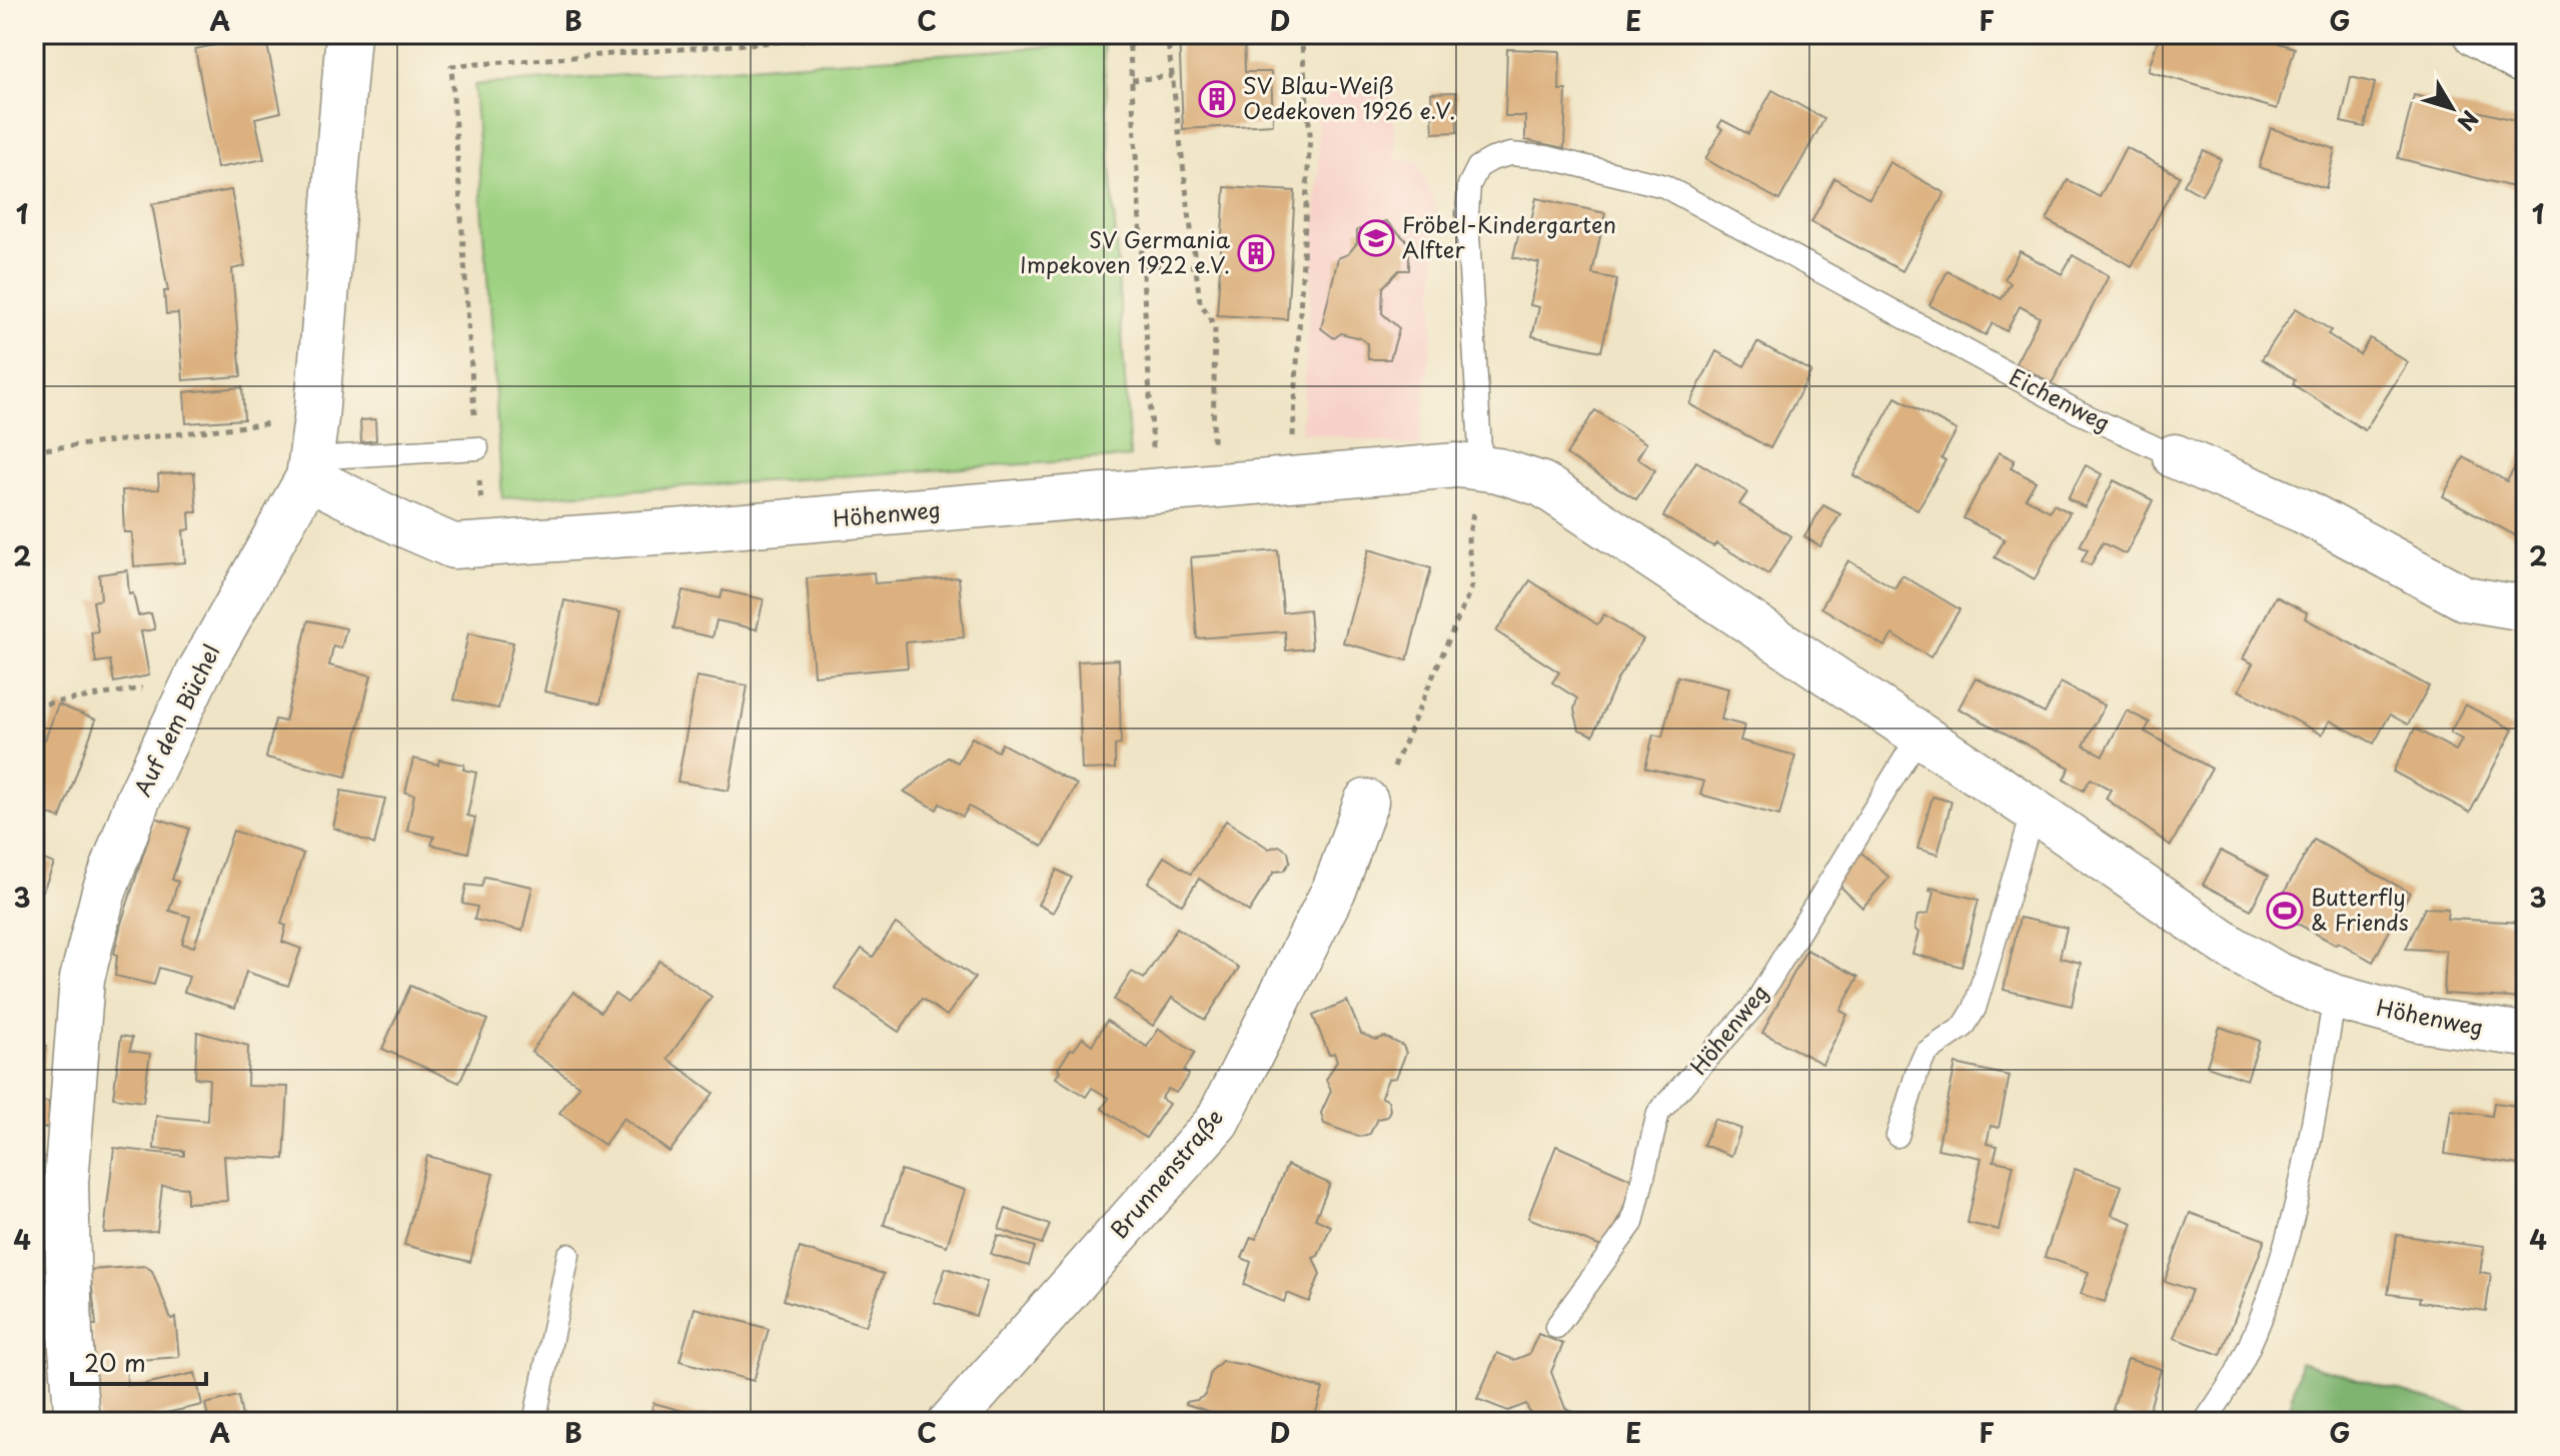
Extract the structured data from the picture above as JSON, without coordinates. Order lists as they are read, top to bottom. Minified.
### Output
{"streets":{"street":["Eichenweg","Höhenweg","Auf dem Büchel","Brunnenstraße"]},"crossings":[["Eichenweg","Höhenweg"],["Höhenweg","Auf dem Büchel"]],"places":{"building":["SV Blau-Weiß Oedekoven 1926 e.V.","SV Germania Impekoven 1922 e.V."],"school or university":["Fröbel-Kindergarten Alfter"],"sports":["Butterfly & Friends"]},"scale_bar":"20 m","north":"bottom right","grid":{"columns":["A","B","C","D","E","F","G"],"rows":["1","2","3","4"]}}
